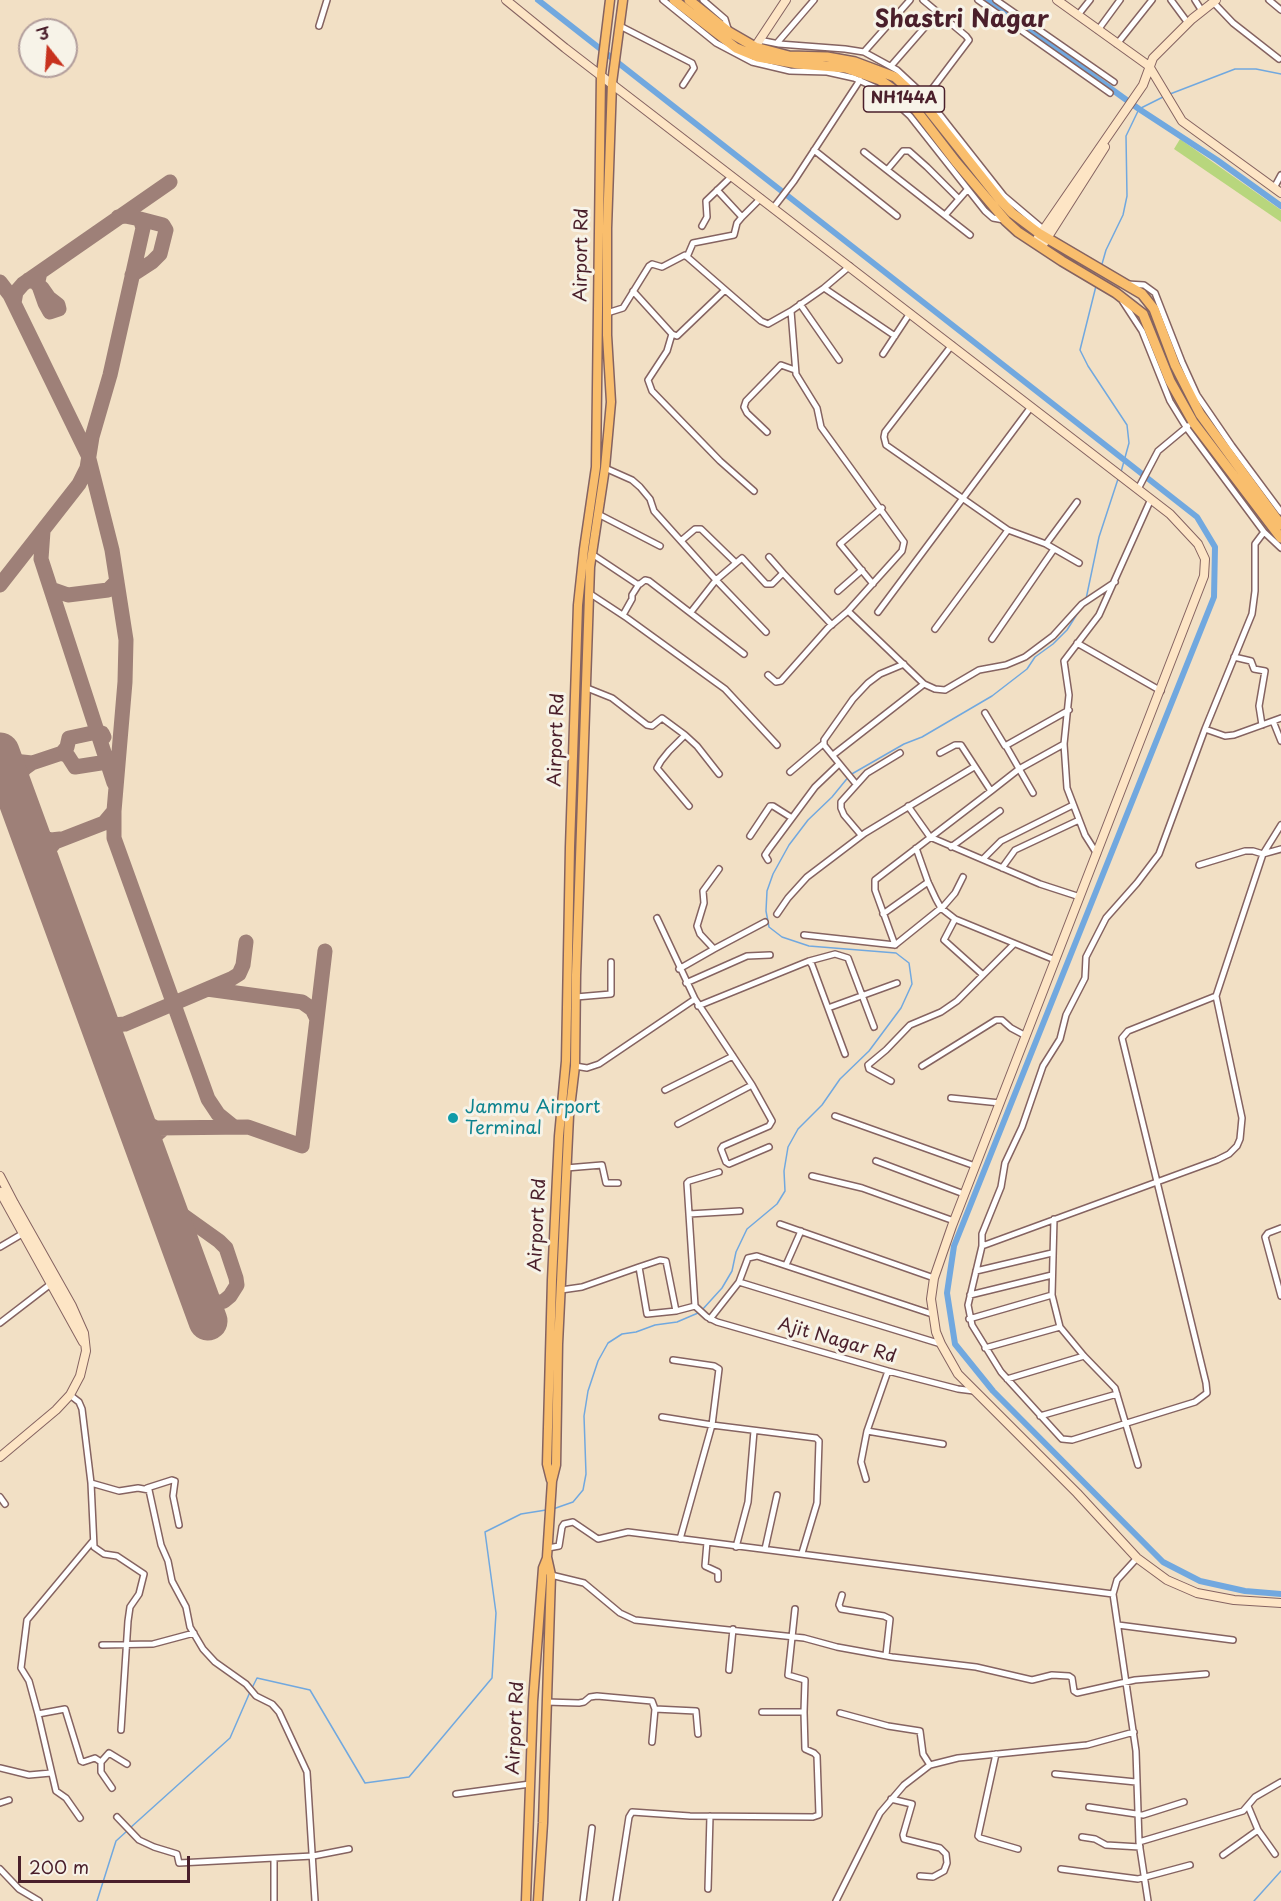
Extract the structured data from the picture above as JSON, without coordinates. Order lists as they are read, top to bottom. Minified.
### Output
{"streets":{"highway":["NH144A"],"main road":["Airport Rd"],"street":["Ajit Nagar Rd"]},"districts":["Shastri Nagar"],"places":["Jammu Airport Terminal"],"scale_bar":"200 m","north":"top"}
